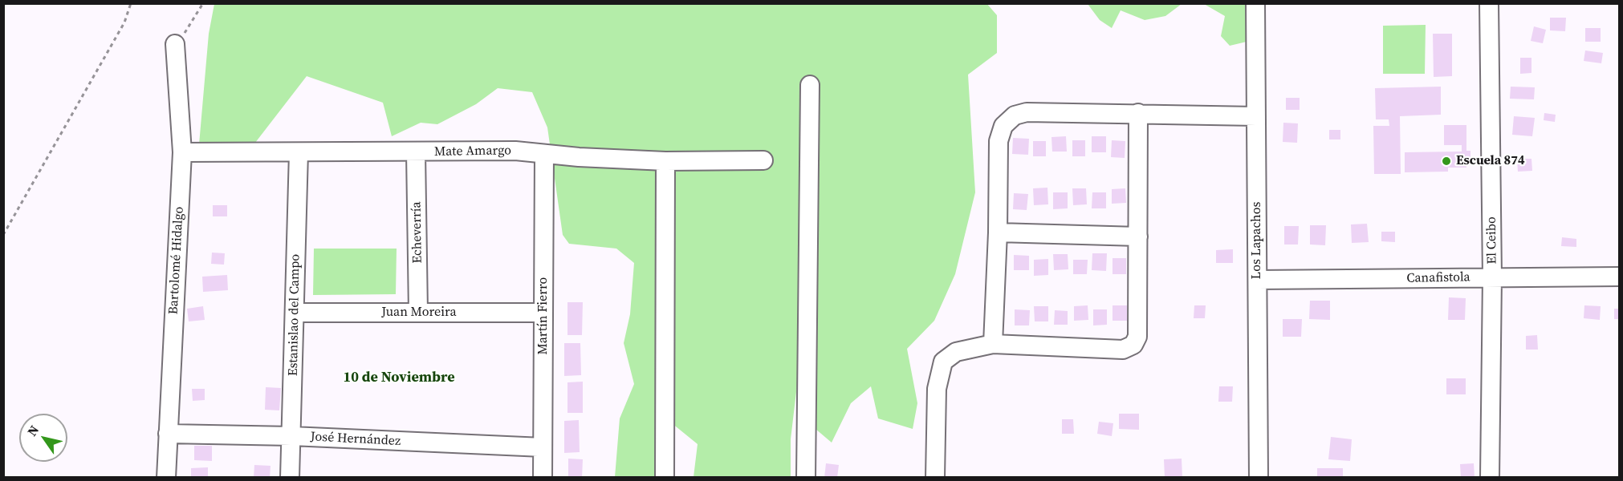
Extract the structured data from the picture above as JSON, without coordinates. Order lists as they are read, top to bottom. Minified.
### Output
{"streets":{"street":["Mate Amargo","Echeverría","Los Lapachos","El Ceibo","Bartolomé Hidalgo","Canafistola","Juan Moreira","Estanislao del Campo","Martín Fierro","José Hernández"]},"crossings":[["Mate Amargo","Echeverría"],["Mate Amargo","Bartolomé Hidalgo"],["Mate Amargo","Estanislao del Campo"],["Mate Amargo","Martín Fierro"],["Echeverría","Juan Moreira"],["Los Lapachos","Canafistola"],["El Ceibo","Canafistola"],["Bartolomé Hidalgo","José Hernández"],["Juan Moreira","Estanislao del Campo"],["Juan Moreira","Martín Fierro"],["Estanislao del Campo","José Hernández"],["Martín Fierro","José Hernández"]],"districts":["10 de Noviembre"],"places":["Escuela 874"],"north":"top left"}
